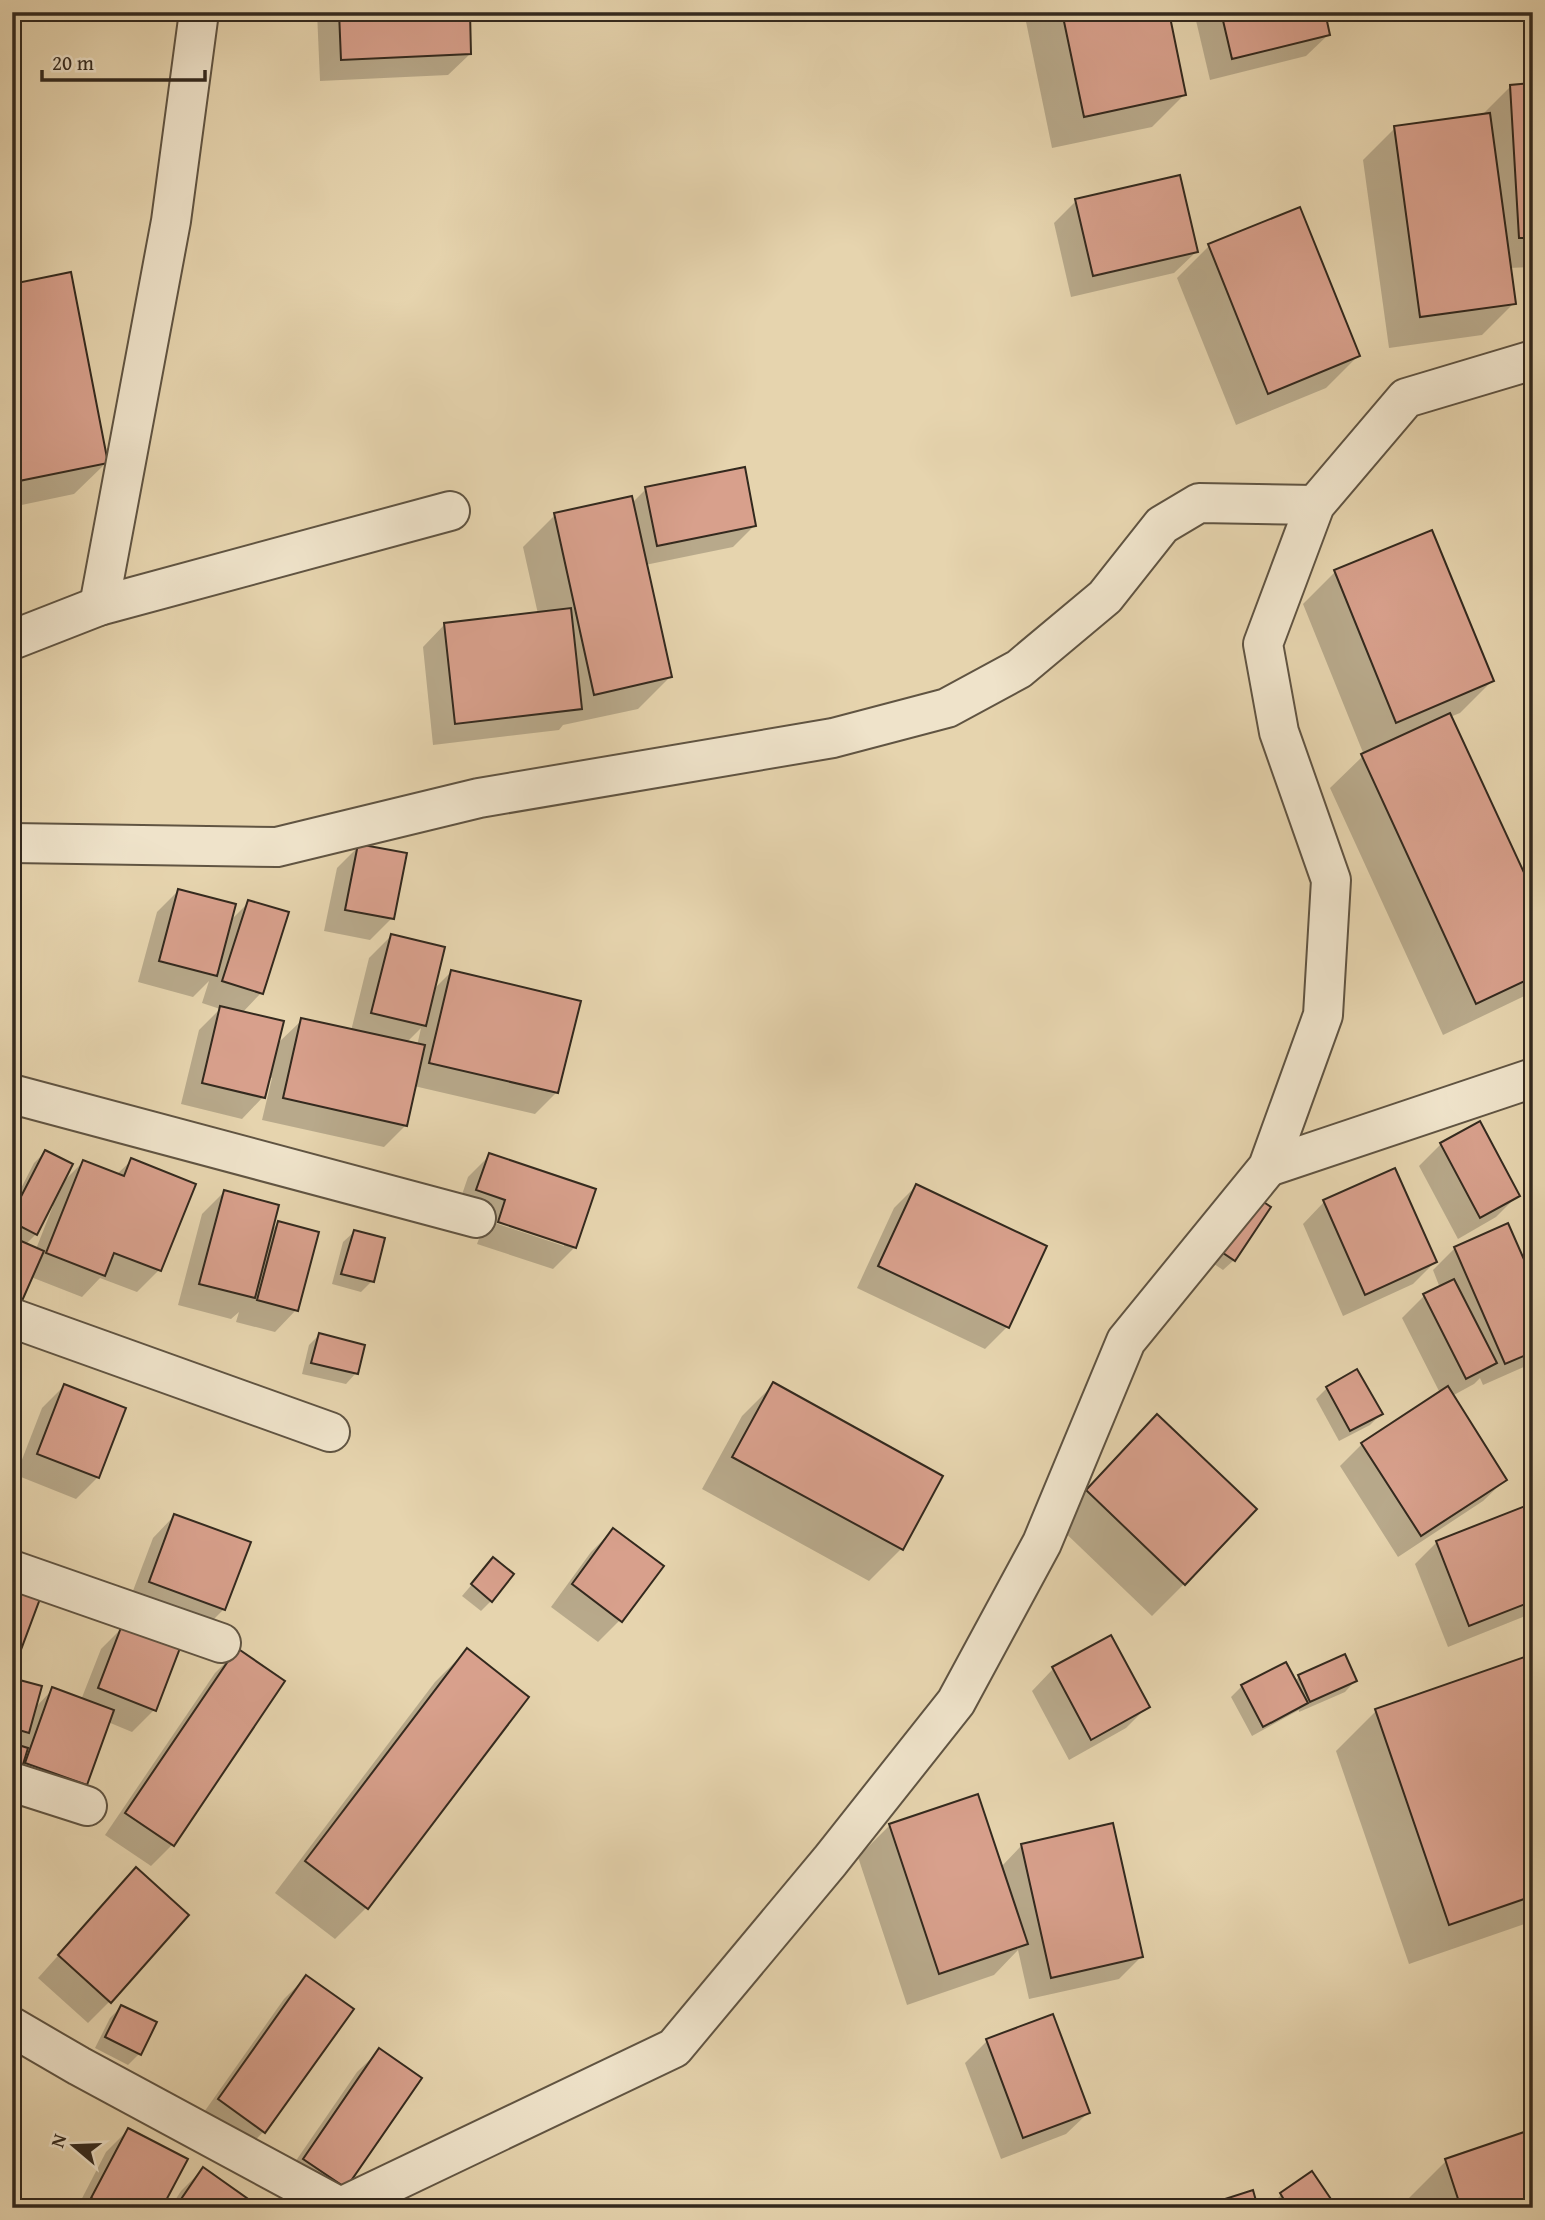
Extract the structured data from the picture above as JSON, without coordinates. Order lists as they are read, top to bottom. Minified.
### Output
{"scale_bar":"20 m","north":"left"}
